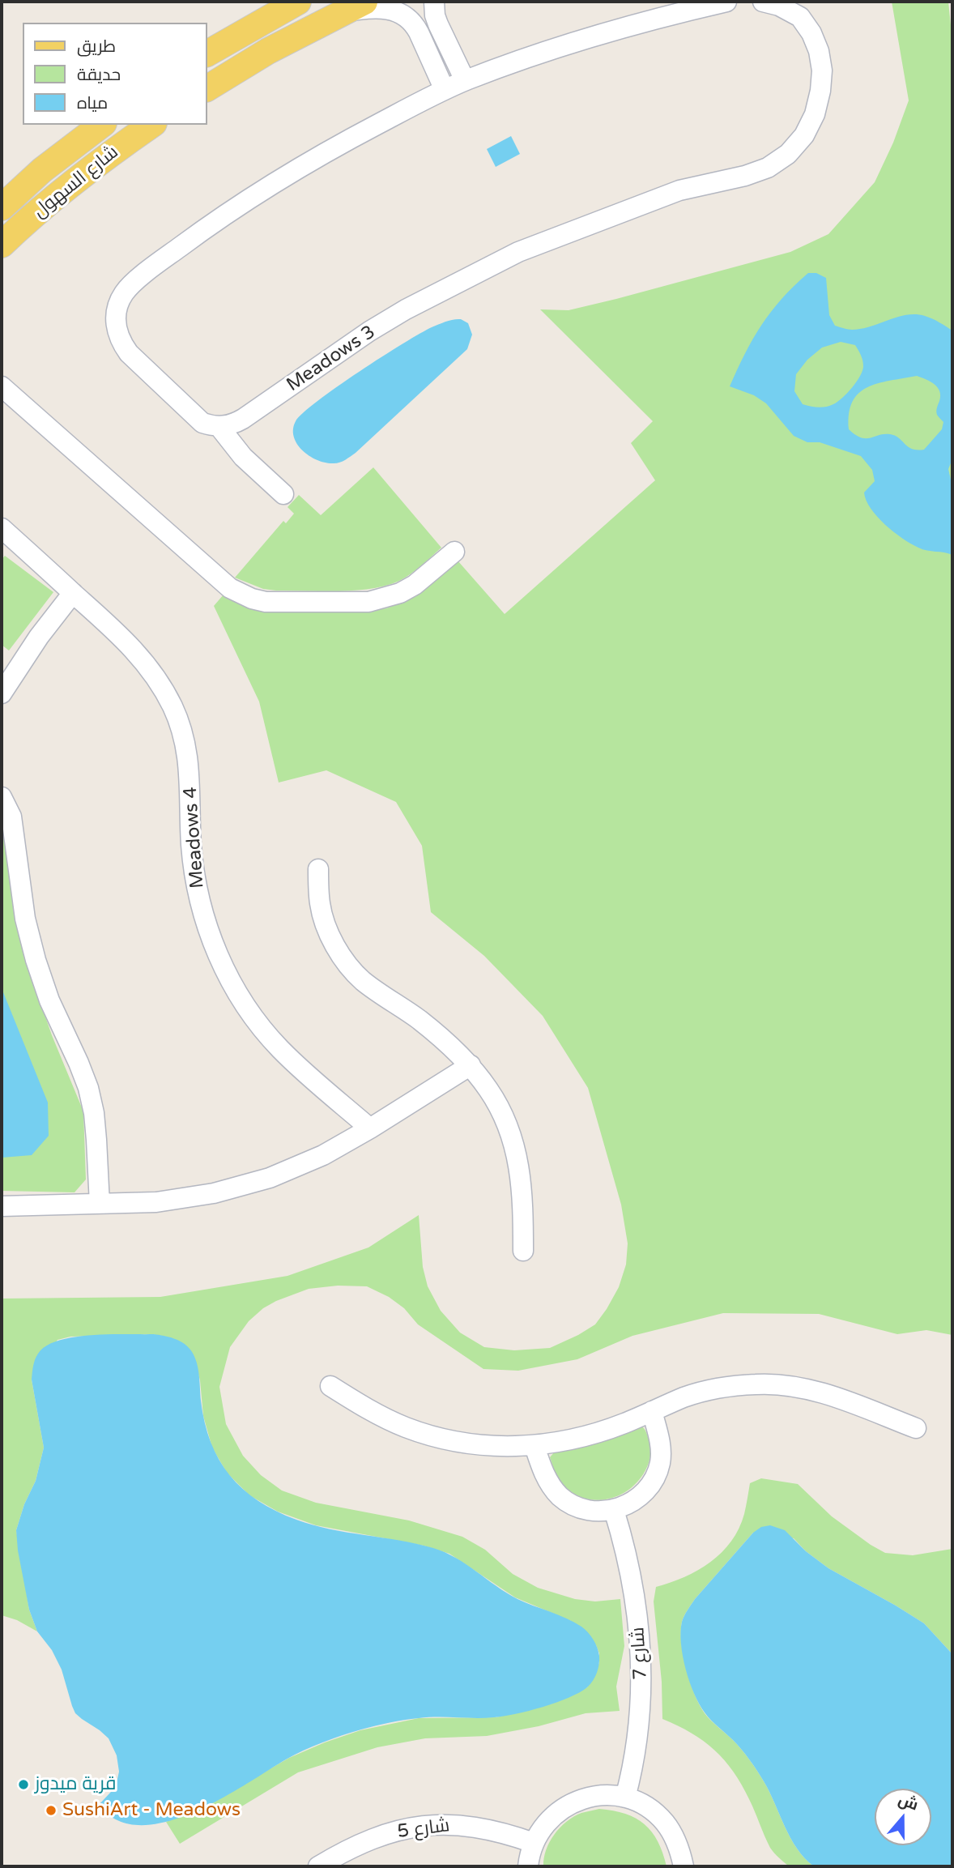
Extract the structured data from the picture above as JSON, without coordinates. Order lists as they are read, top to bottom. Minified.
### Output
{"streets":{"main road":["شارع السهول"],"street":["Meadows 3","Meadows 4","شارع 7","شارع 5"]},"places":["قرية ميدوز","SushiArt - Meadows"],"legend":["طريق","حديقة","مياه"],"north":"top"}
